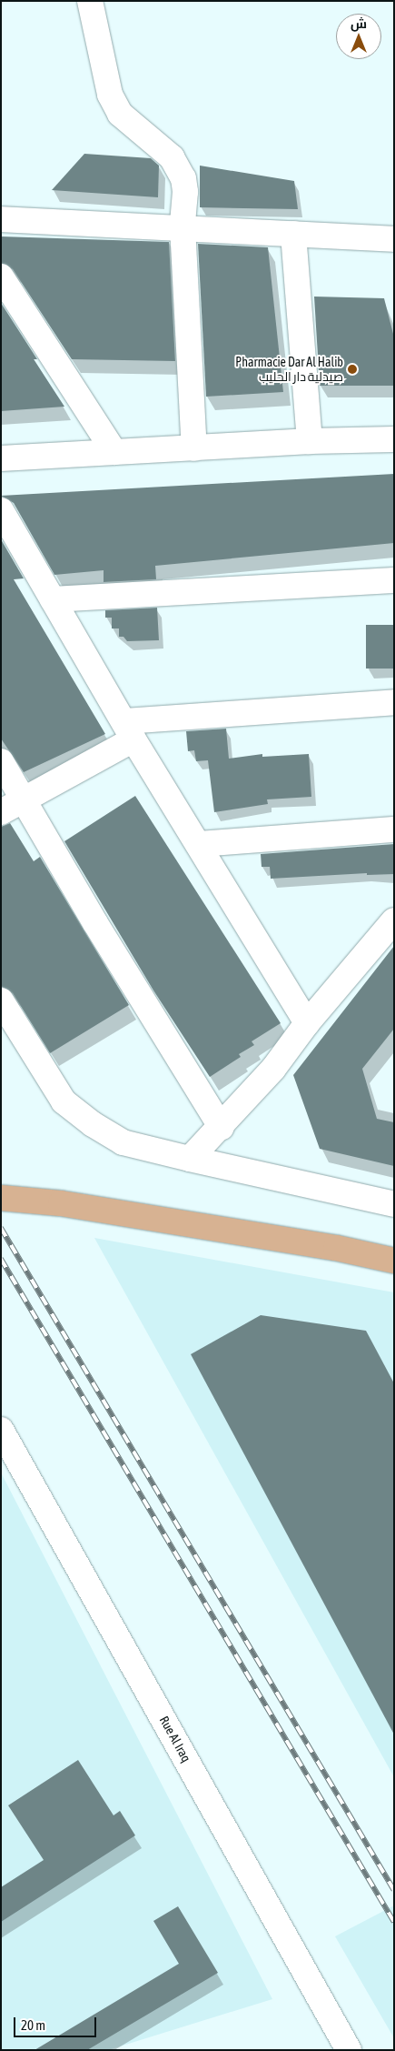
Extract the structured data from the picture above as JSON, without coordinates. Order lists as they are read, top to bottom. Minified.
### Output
{"streets":{"street":["Rue Al Iraq"]},"places":["Pharmacie Dar Al Halib صيدلية دار الحليب"],"scale_bar":"20 m","north":"top"}
